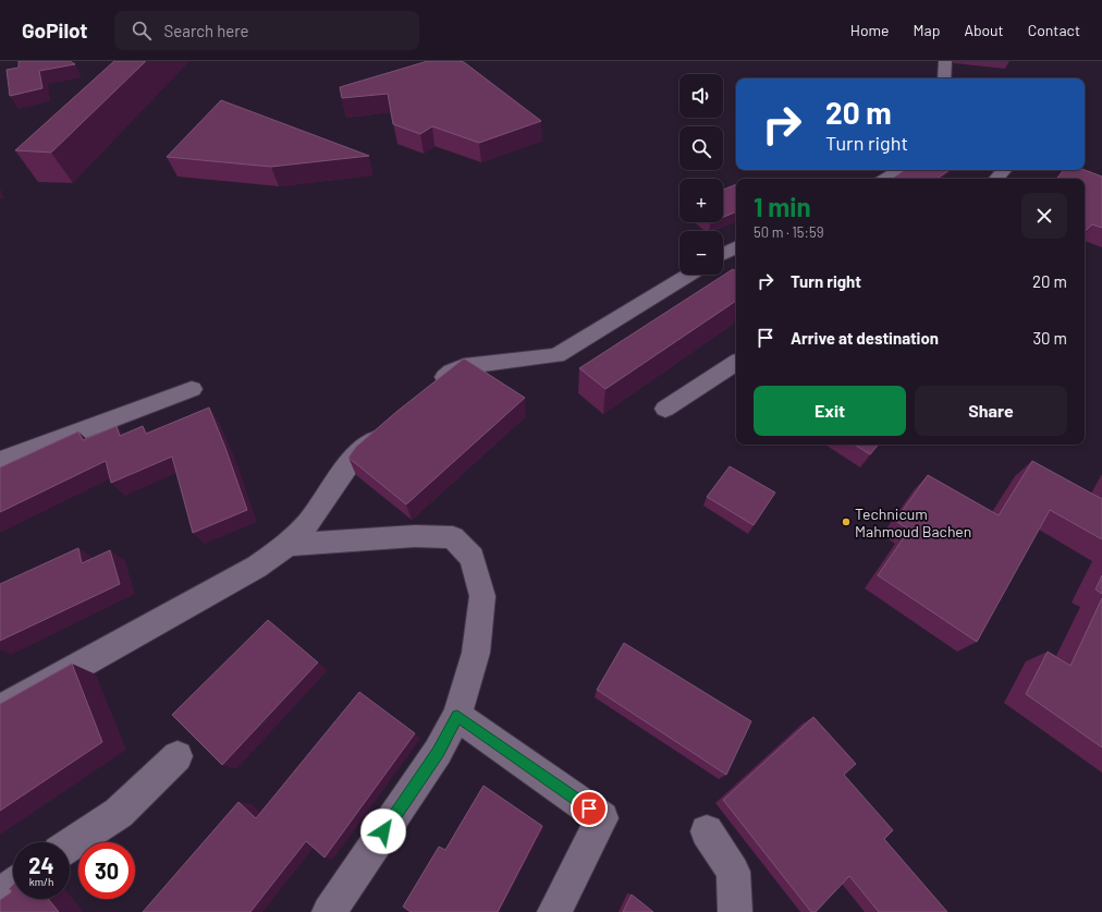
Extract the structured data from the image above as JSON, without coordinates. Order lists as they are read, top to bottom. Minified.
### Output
{"places":["Technicum Mahmoud Bachen"],"page":{"header":"GoPilot","search":"Search here","nav":["Home","Map","About","Contact"],"map_buttons":["+","−"],"turn":["20 m","Turn right"],"heading":["1 min","50 m · 15:59"],"list":[{"name":"Turn right","value":"20 m"},{"name":"Arrive at destination","value":"30 m"}],"buttons":["Exit","Share"],"speed":"24 km/h","limit":"30"}}
